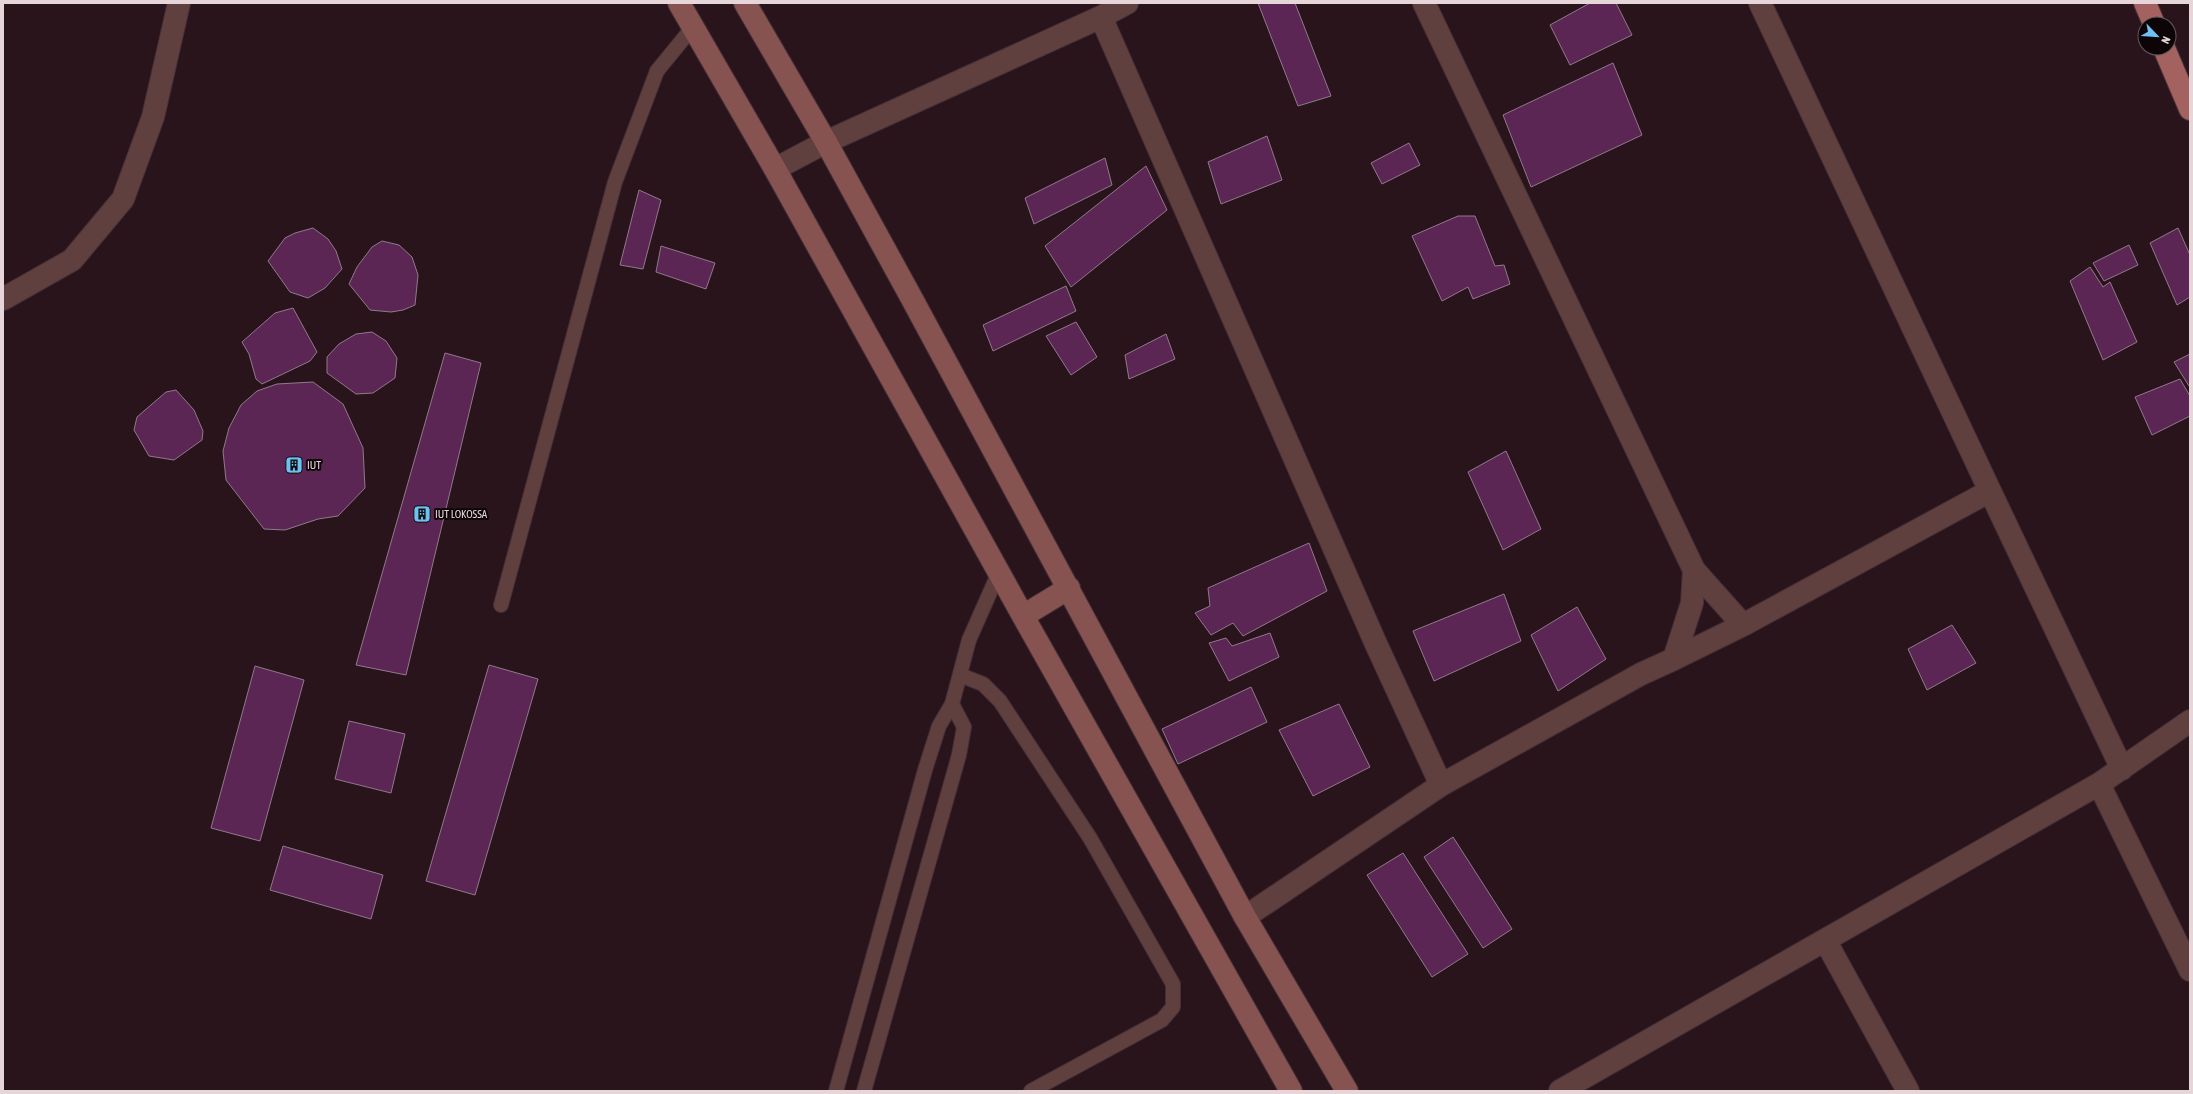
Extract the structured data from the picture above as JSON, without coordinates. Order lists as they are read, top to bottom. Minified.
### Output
{"places":{"building":["IUT","IUT LOKOSSA"]},"north":"bottom right"}
